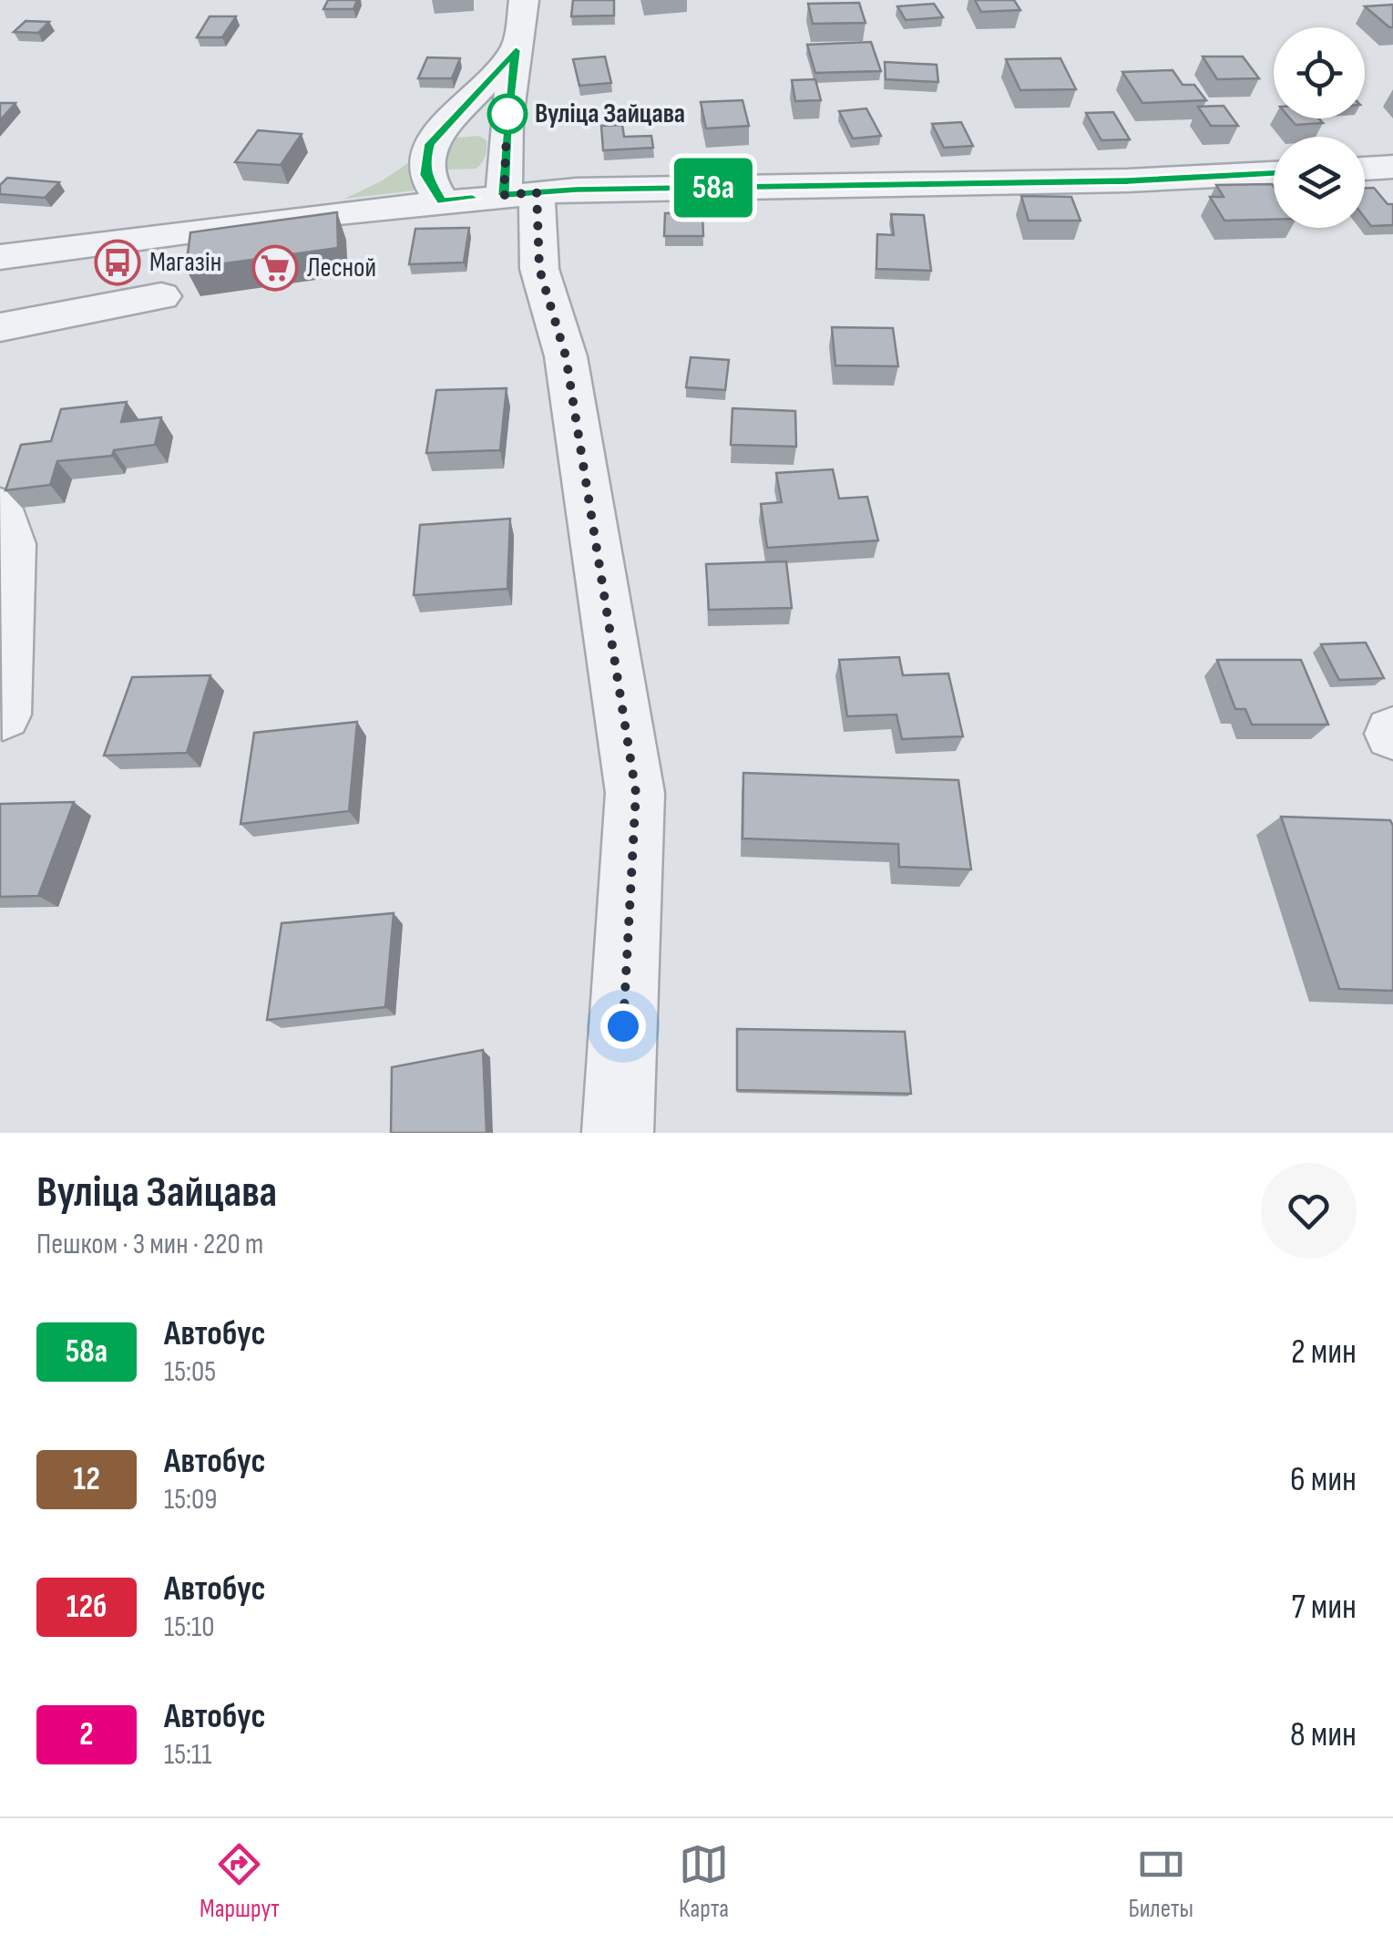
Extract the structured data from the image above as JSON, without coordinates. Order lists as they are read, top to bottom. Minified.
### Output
{"places":{"other":["Вуліца Зайцава"],"bus stop":["Магазін"],"supermarket":["Лесной"]},"lines":["bus line 58а"],"page":{"on_map":"58а","heading":["Вуліца Зайцава","Пешком · 3 мин · 220 m"],"list":[{"mark":"58а","name":"Автобус","note":"15:05","value":"2 мин"},{"mark":"12","name":"Автобус","note":"15:09","value":"6 мин"},{"mark":"12б","name":"Автобус","note":"15:10","value":"7 мин"},{"mark":"2","name":"Автобус","note":"15:11","value":"8 мин"}],"tabs":["Маршрут","Карта","Билеты"]}}
